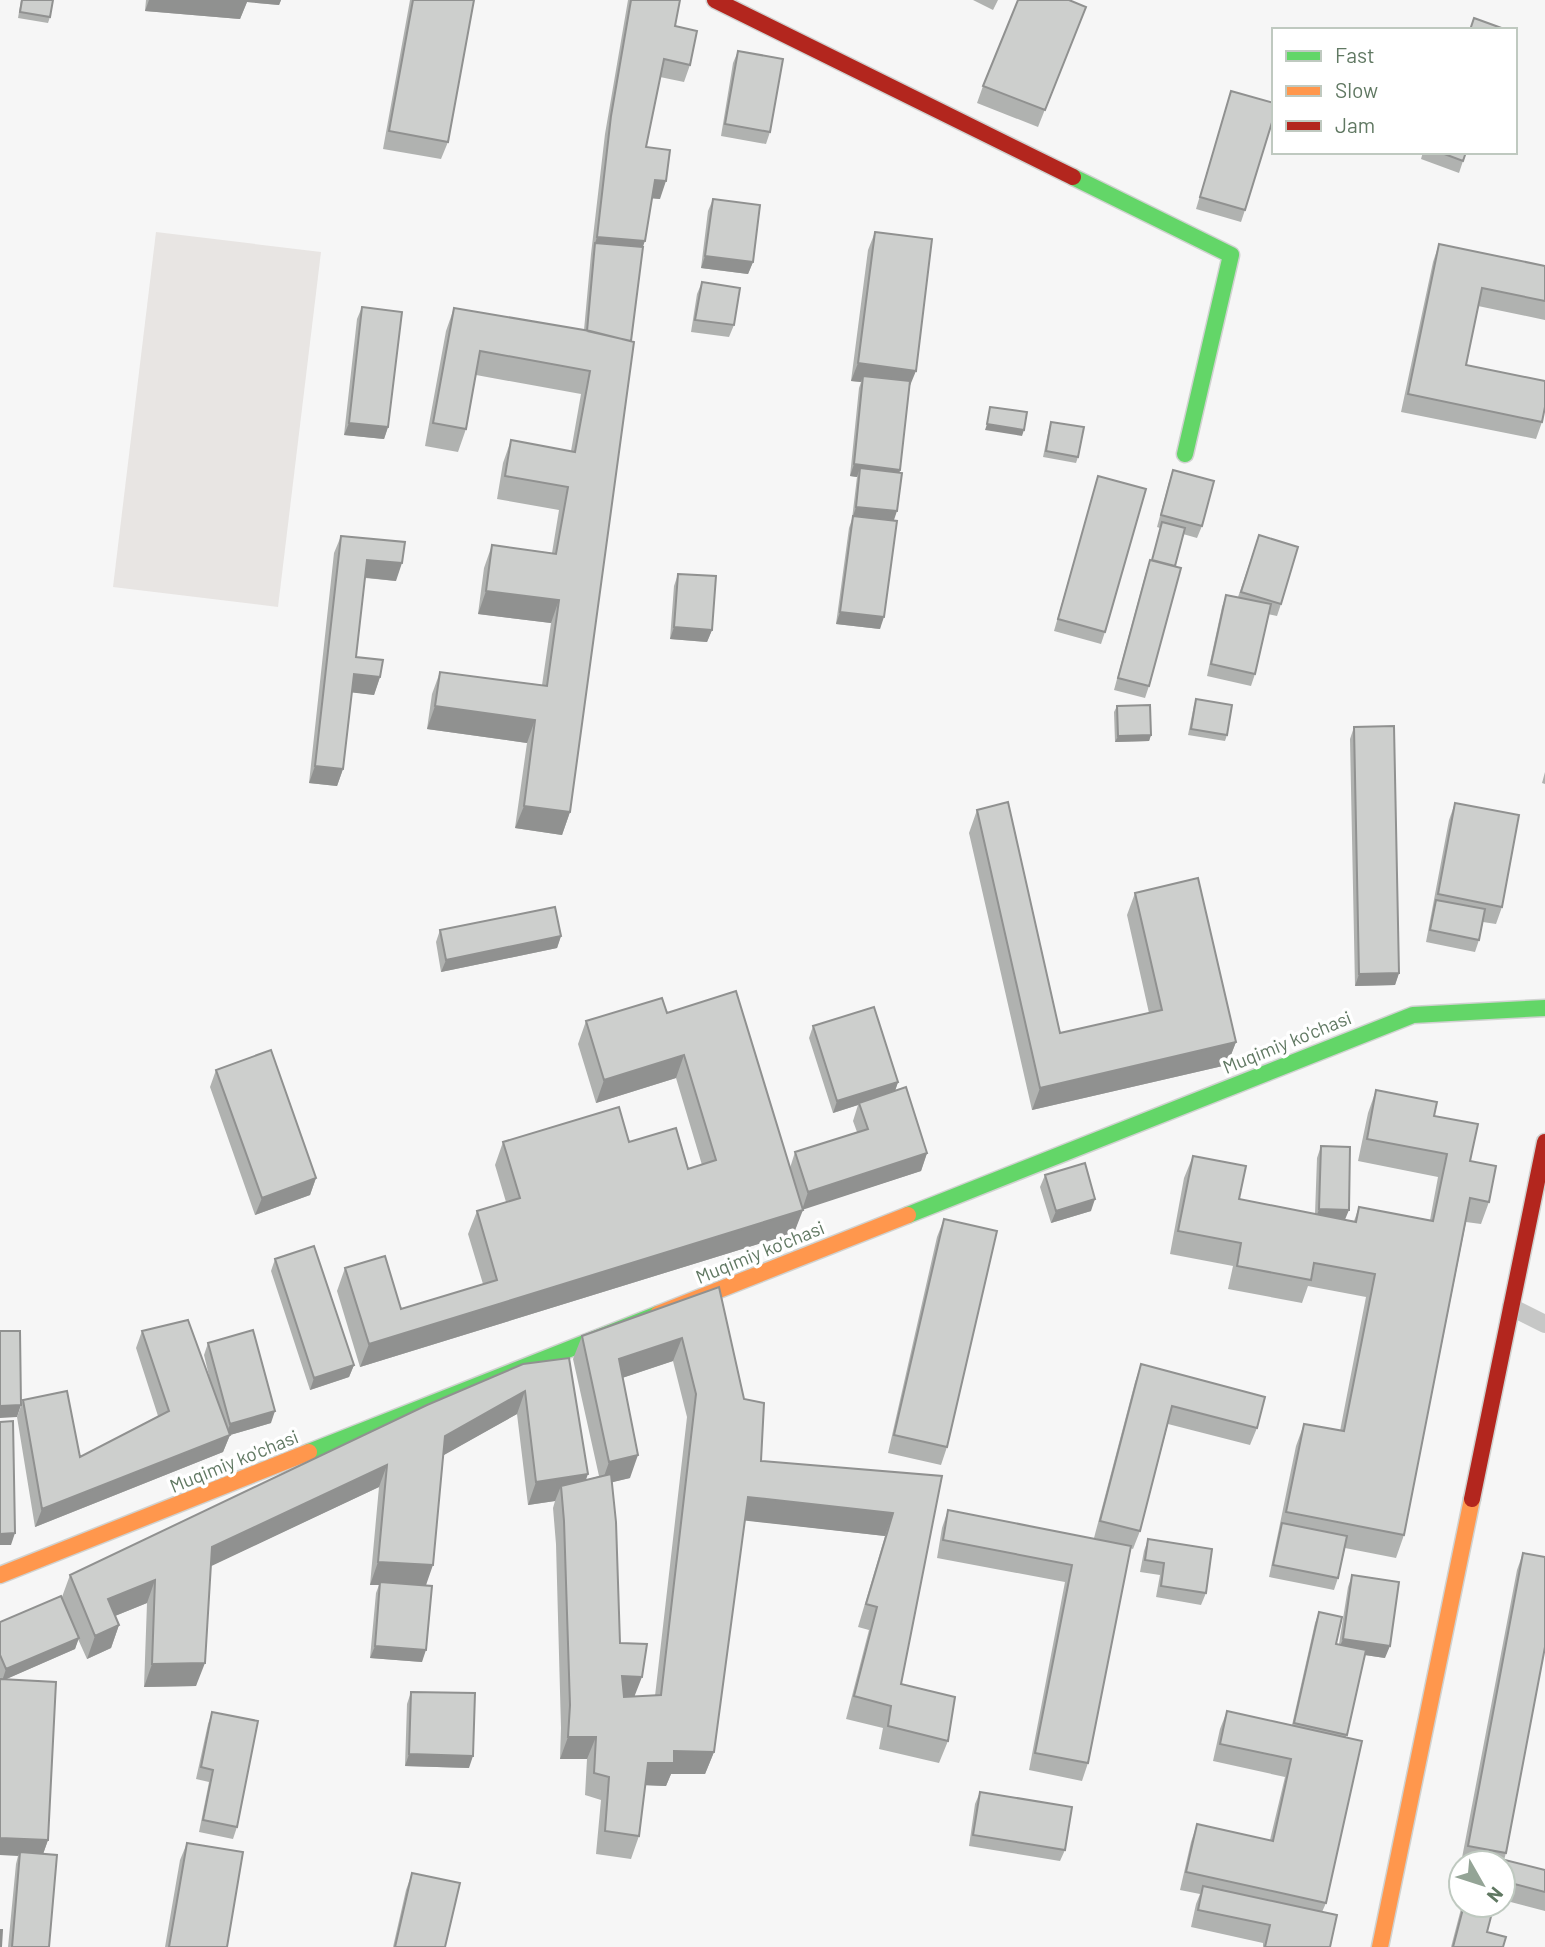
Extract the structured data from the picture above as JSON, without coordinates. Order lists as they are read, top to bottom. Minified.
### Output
{"streets":{"street":["Muqimiy ko'chasi"]},"legend":["Fast","Slow","Jam"],"north":"bottom right"}
